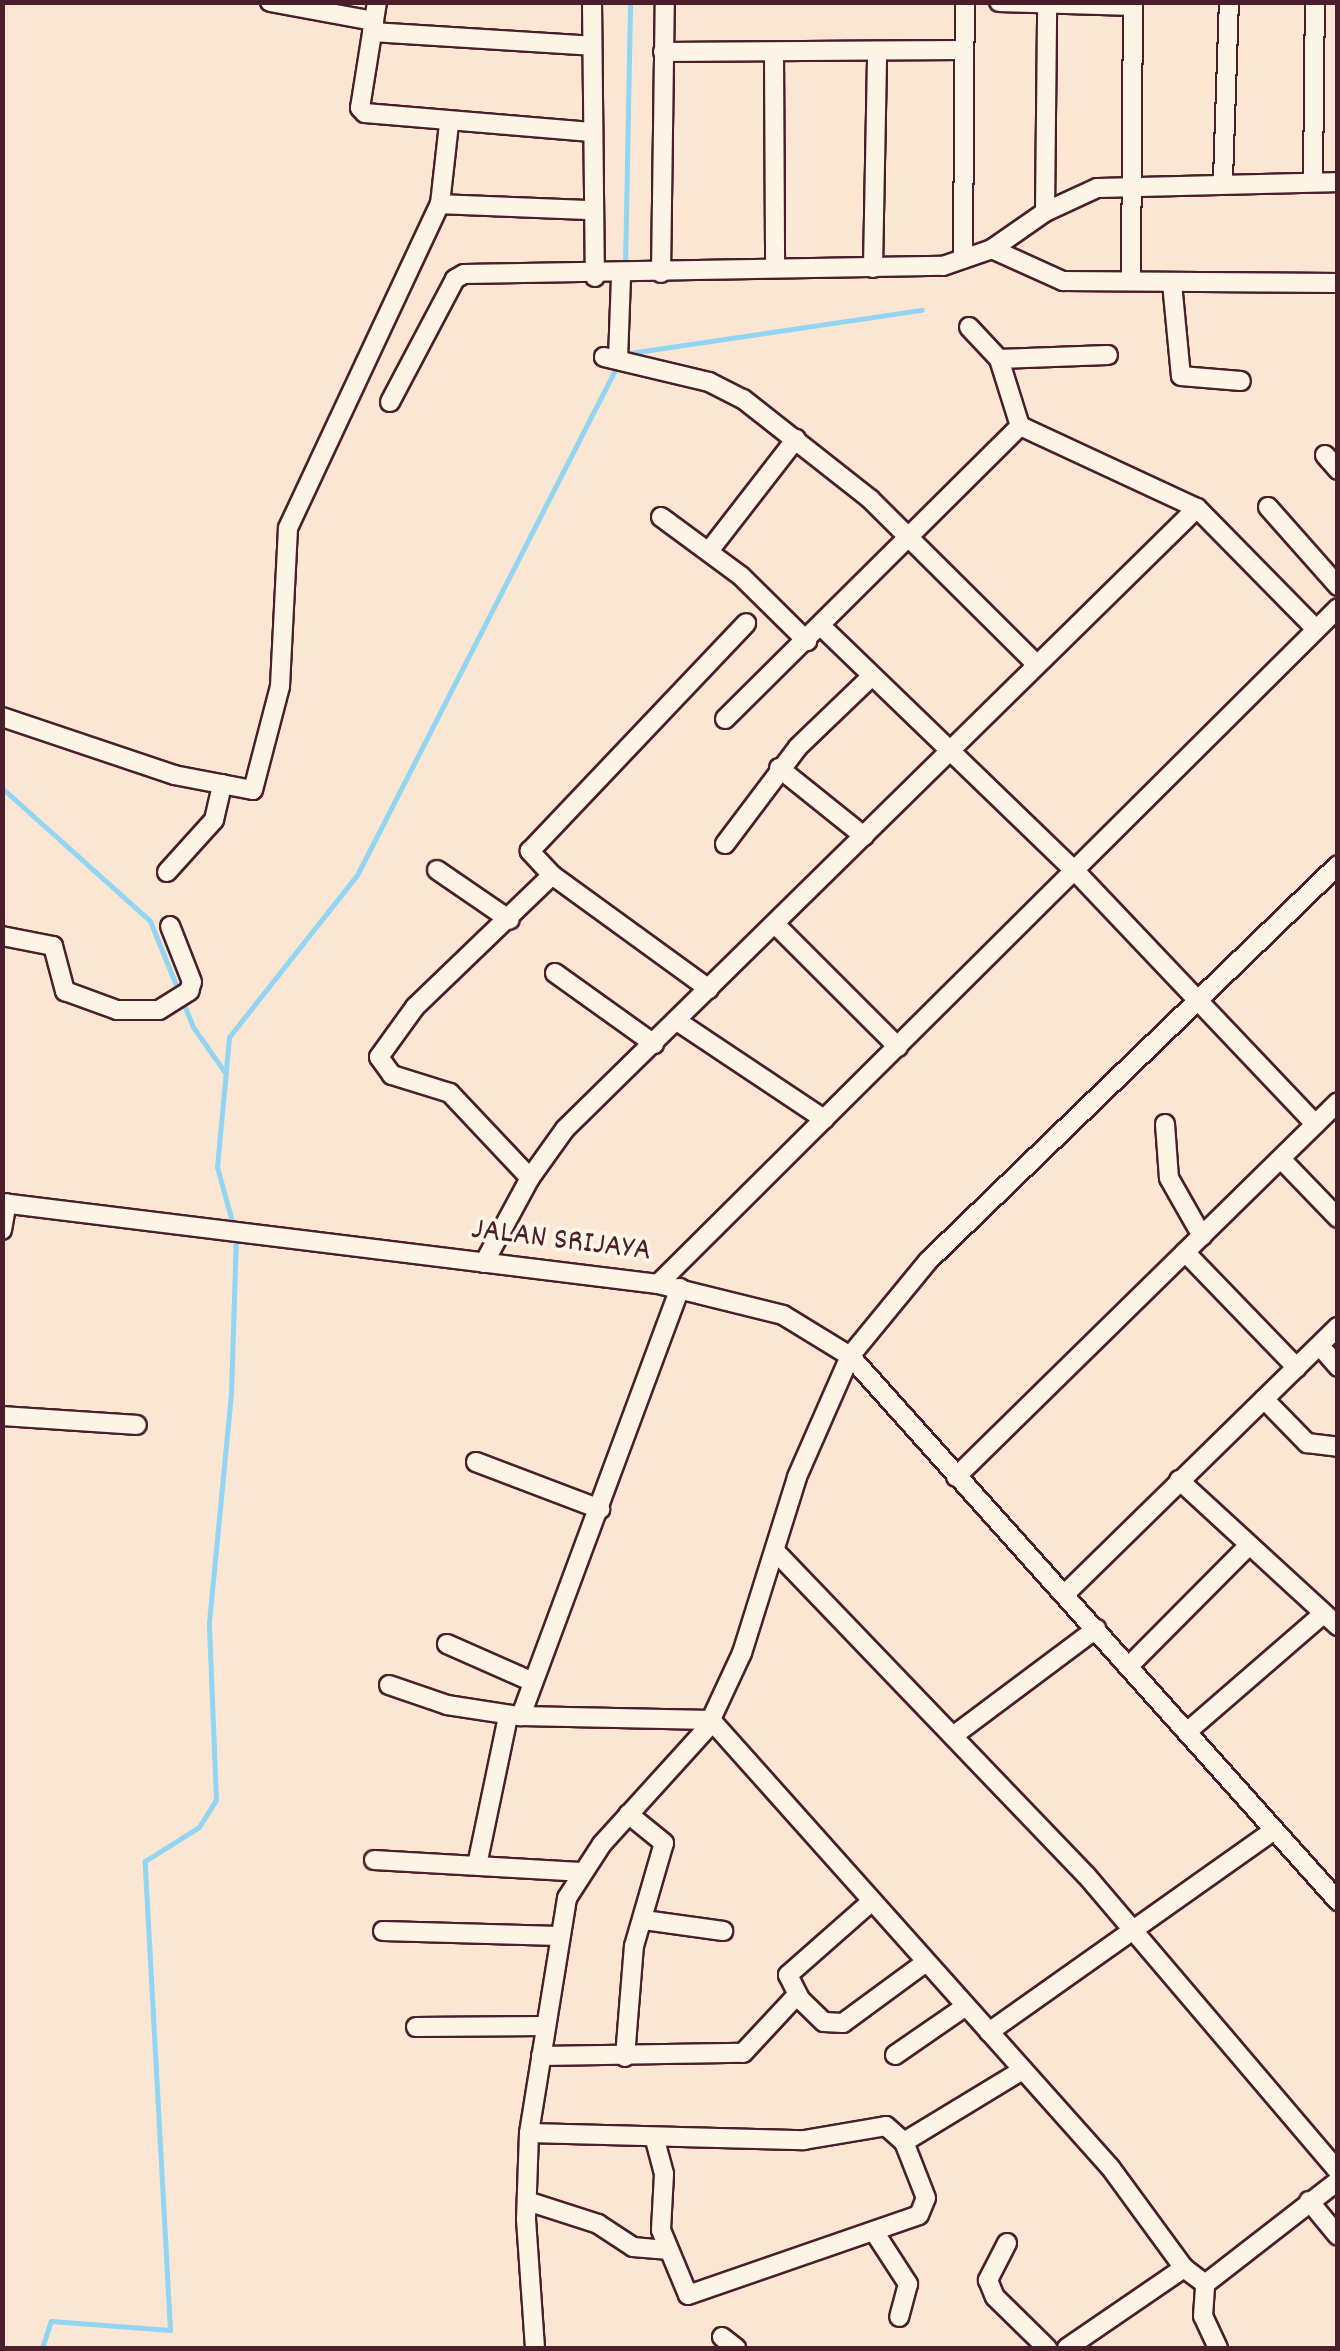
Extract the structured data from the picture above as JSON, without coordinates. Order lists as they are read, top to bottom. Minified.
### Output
{"streets":{"street":["JALAN SRIJAYA"]}}
